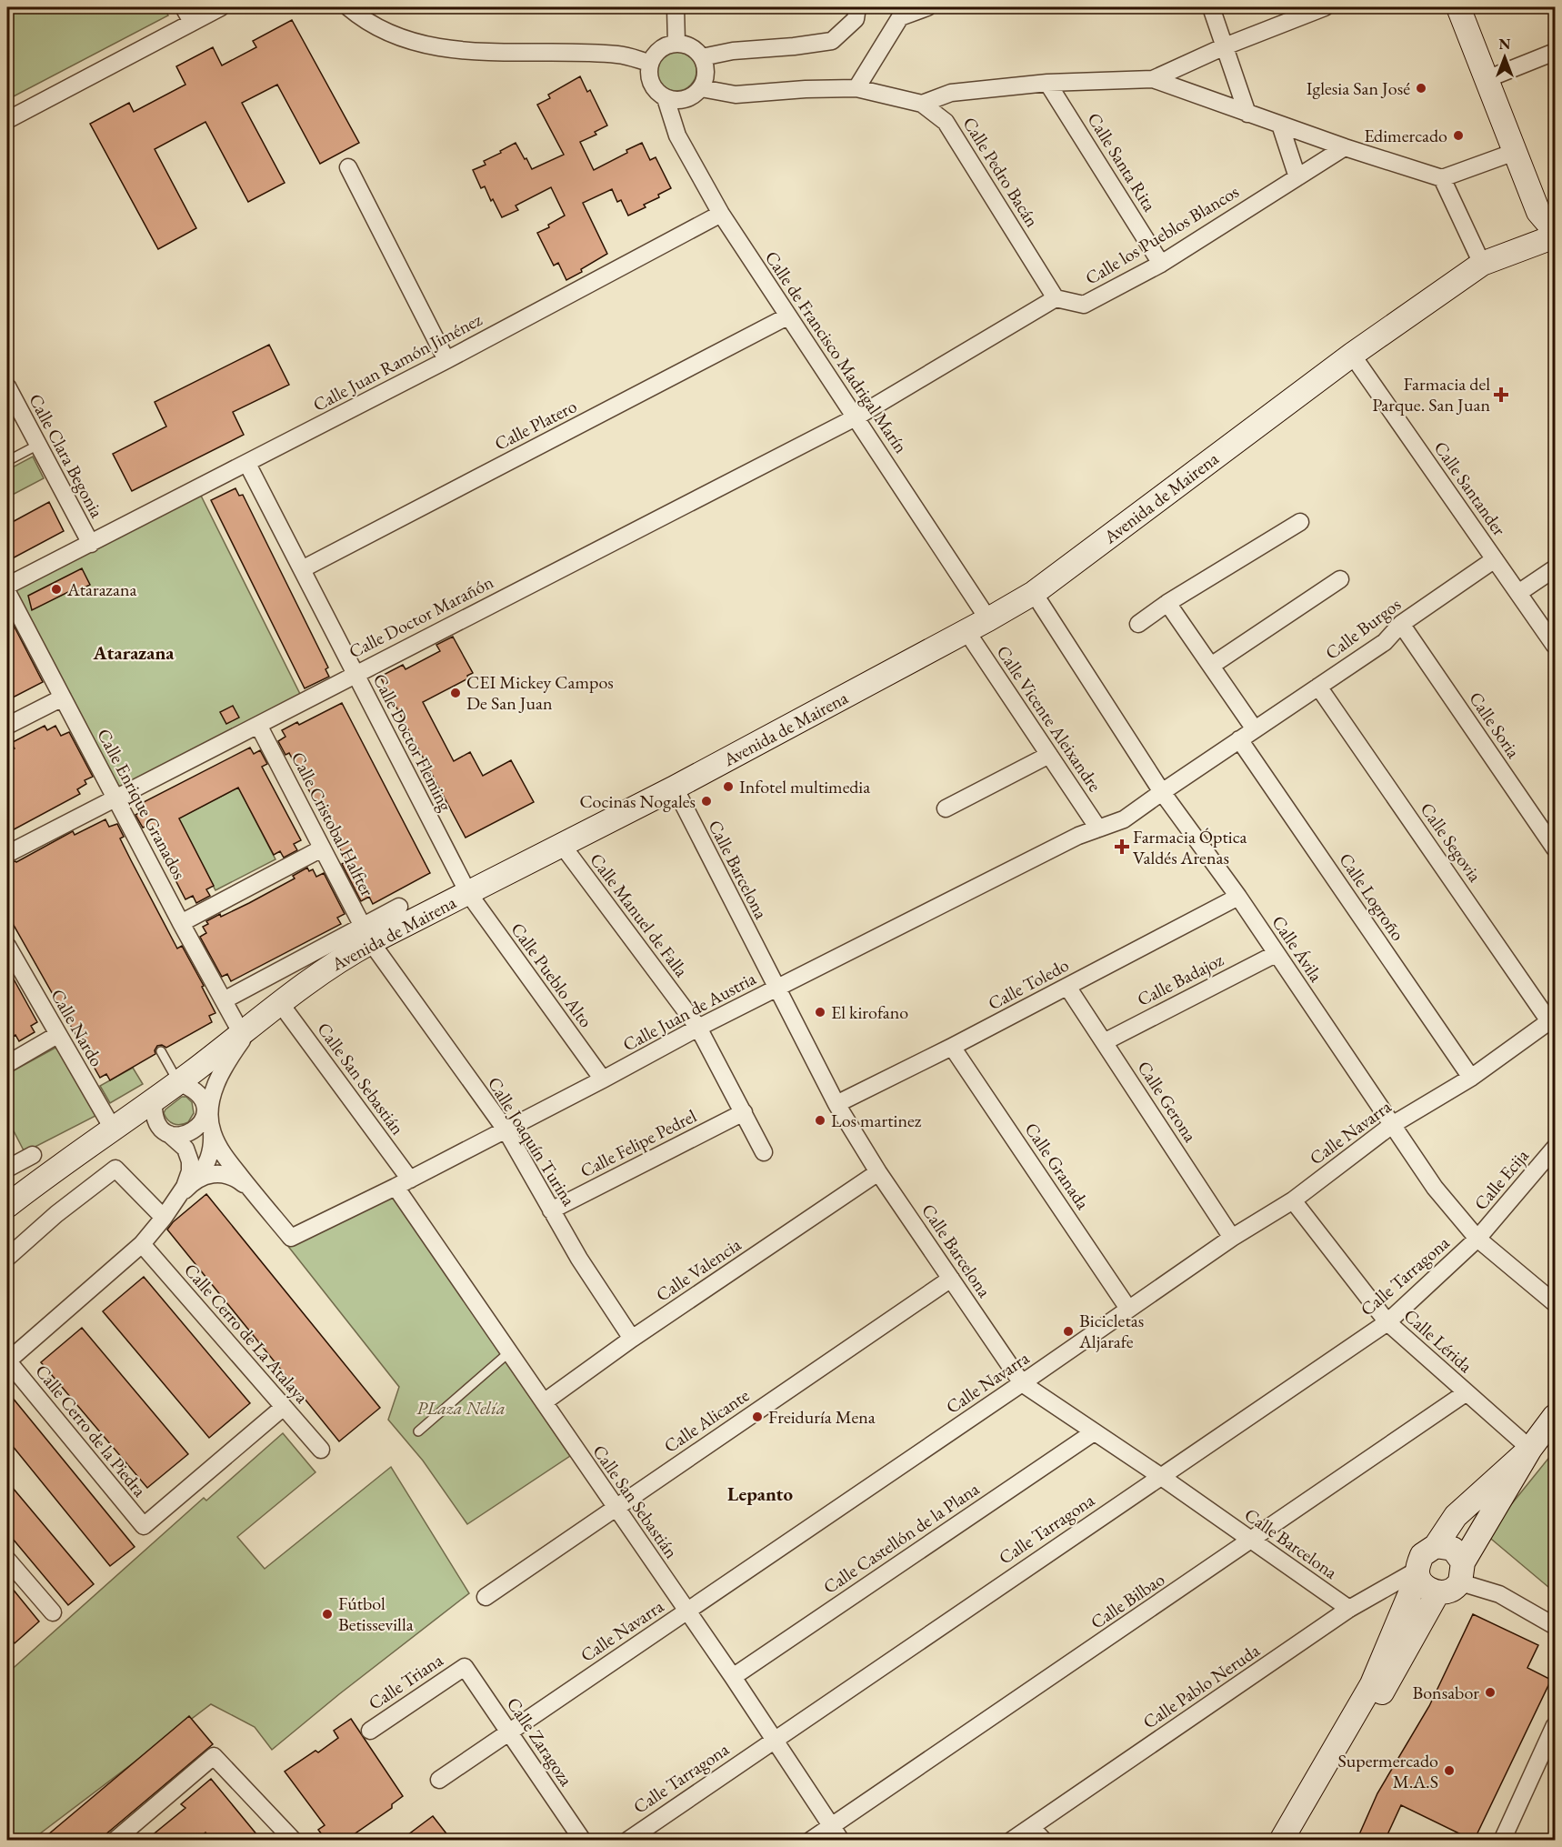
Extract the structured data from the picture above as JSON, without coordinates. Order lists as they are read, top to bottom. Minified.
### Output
{"streets":{"street":["Calle Santa Rita","Calle Pedro Bacán","Calle los Pueblos Blancos","Calle de Francisco Madrigal Marín","Calle Juan Ramón Jiménez","Calle Platero","Calle Clara Begonia","Calle Santander","Avenida de Mairena","Calle Doctor Marañón","Calle Burgos","Calle Vicente Aleixandre","Calle Soria","Calle Doctor Fleming","Calle Enrique Granados","Calle Cristobal Halfter","Calle Segovia","Calle Barcelona","Calle Logroño","Calle Manuel de Falla","Calle Ávila","Calle Pueblo Alto","Calle Badajoz","Calle Toledo","Calle Juan de Austria","Calle Nardo","Calle San Sebastián","Calle Gerona","Calle Navarra","Calle Joaquín Turina","Calle Felipe Pedrel","Calle Granada","Calle Ecija","Calle Valencia","Calle Tarragona","Calle Cerro de La Atalaya","Calle Lérida","Calle Alicante","Calle Cerro de la Piedra","Calle Castellón de la Plana","Calle Bilbao","Calle Triana","Calle Pablo Neruda","Calle Zaragoza"]},"crossings":[["Calle Santa Rita","Calle los Pueblos Blancos"],["Calle Pedro Bacán","Calle los Pueblos Blancos"],["Calle Pedro Bacán","Calle de Francisco Madrigal Marín"],["Calle de Francisco Madrigal Marín","Calle Juan Ramón Jiménez"],["Calle de Francisco Madrigal Marín","Calle Platero"],["Calle de Francisco Madrigal Marín","Avenida de Mairena"],["Calle de Francisco Madrigal Marín","Calle Doctor Marañón"],["Calle Juan Ramón Jiménez","Calle Clara Begonia"],["Calle Juan Ramón Jiménez","Calle Doctor Fleming"],["Calle Platero","Calle Doctor Fleming"],["Calle Santander","Avenida de Mairena"],["Calle Santander","Calle Burgos"],["Avenida de Mairena","Calle Vicente Aleixandre"],["Avenida de Mairena","Calle Doctor Fleming"],["Avenida de Mairena","Calle Enrique Granados"],["Avenida de Mairena","Calle Cristobal Halfter"],["Avenida de Mairena","Calle Barcelona"],["Avenida de Mairena","Calle Manuel de Falla"],["Avenida de Mairena","Calle Ávila"],["Avenida de Mairena","Calle Pueblo Alto"],["Avenida de Mairena","Calle Nardo"],["Avenida de Mairena","Calle San Sebastián"],["Avenida de Mairena","Calle Joaquín Turina"],["Calle Doctor Marañón","Calle Doctor Fleming"],["Calle Doctor Marañón","Calle Enrique Granados"],["Calle Doctor Marañón","Calle Cristobal Halfter"],["Calle Burgos","Calle Soria"],["Calle Burgos","Calle Segovia"],["Calle Burgos","Calle Logroño"],["Calle Burgos","Calle Ávila"],["Calle Burgos","Calle Juan de Austria"],["Calle Vicente Aleixandre","Calle Juan de Austria"],["Calle Doctor Fleming","Calle Pueblo Alto"],["Calle Cristobal Halfter","Calle Joaquín Turina"],["Calle Segovia","Calle Navarra"],["Calle Barcelona","Calle Toledo"],["Calle Barcelona","Calle Juan de Austria"],["Calle Barcelona","Calle Navarra"],["Calle Barcelona","Calle Valencia"],["Calle Barcelona","Calle Tarragona"],["Calle Barcelona","Calle Alicante"],["Calle Barcelona","Calle Castellón de la Plana"],["Calle Barcelona","Calle Bilbao"],["Calle Barcelona","Calle Pablo Neruda"],["Calle Logroño","Calle Navarra"],["Calle Manuel de Falla","Calle Juan de Austria"],["Calle Manuel de Falla","Calle Felipe Pedrel"],["Calle Ávila","Calle Badajoz"],["Calle Ávila","Calle Toledo"],["Calle Ávila","Calle Juan de Austria"],["Calle Ávila","Calle Navarra"],["Calle Ávila","Calle Ecija"],["Calle Ávila","Calle Tarragona"],["Calle Pueblo Alto","Calle Juan de Austria"],["Calle Badajoz","Calle Gerona"],["Calle Toledo","Calle Gerona"],["Calle Toledo","Calle Granada"],["Calle Juan de Austria","Calle San Sebastián"],["Calle Juan de Austria","Calle Joaquín Turina"],["Calle San Sebastián","Calle Navarra"],["Calle San Sebastián","Calle Valencia"],["Calle San Sebastián","Calle Tarragona"],["Calle San Sebastián","Calle Alicante"],["Calle San Sebastián","Calle Castellón de la Plana"],["Calle San Sebastián","Calle Bilbao"],["Calle Gerona","Calle Navarra"],["Calle Navarra","Calle Granada"],["Calle Navarra","Calle Lérida"],["Calle Navarra","Calle Zaragoza"],["Calle Joaquín Turina","Calle Felipe Pedrel"],["Calle Joaquín Turina","Calle Valencia"],["Calle Ecija","Calle Tarragona"],["Calle Tarragona","Calle Lérida"],["Calle Cerro de La Atalaya","Calle Cerro de la Piedra"],["Calle Lérida","Calle Bilbao"],["Calle Triana","Calle Zaragoza"]],"districts":["Atarazana","Lepanto"],"parks":["PLaza Nelía"],"places":{"other":["Iglesia San José","Edimercado","Atarazana","CEI Mickey Campos De San Juan","Infotel multimedia","Cocinas Nogales","El kirofano","Los martinez","Bicicletas Aljarafe","Freiduría Mena","Fútbol Betissevilla","Bonsabor","Supermercado M.A.S"],"health":["Farmacia del Parque. San Juan","Farmacia Óptica Valdés Arenas"]},"north":"top"}
